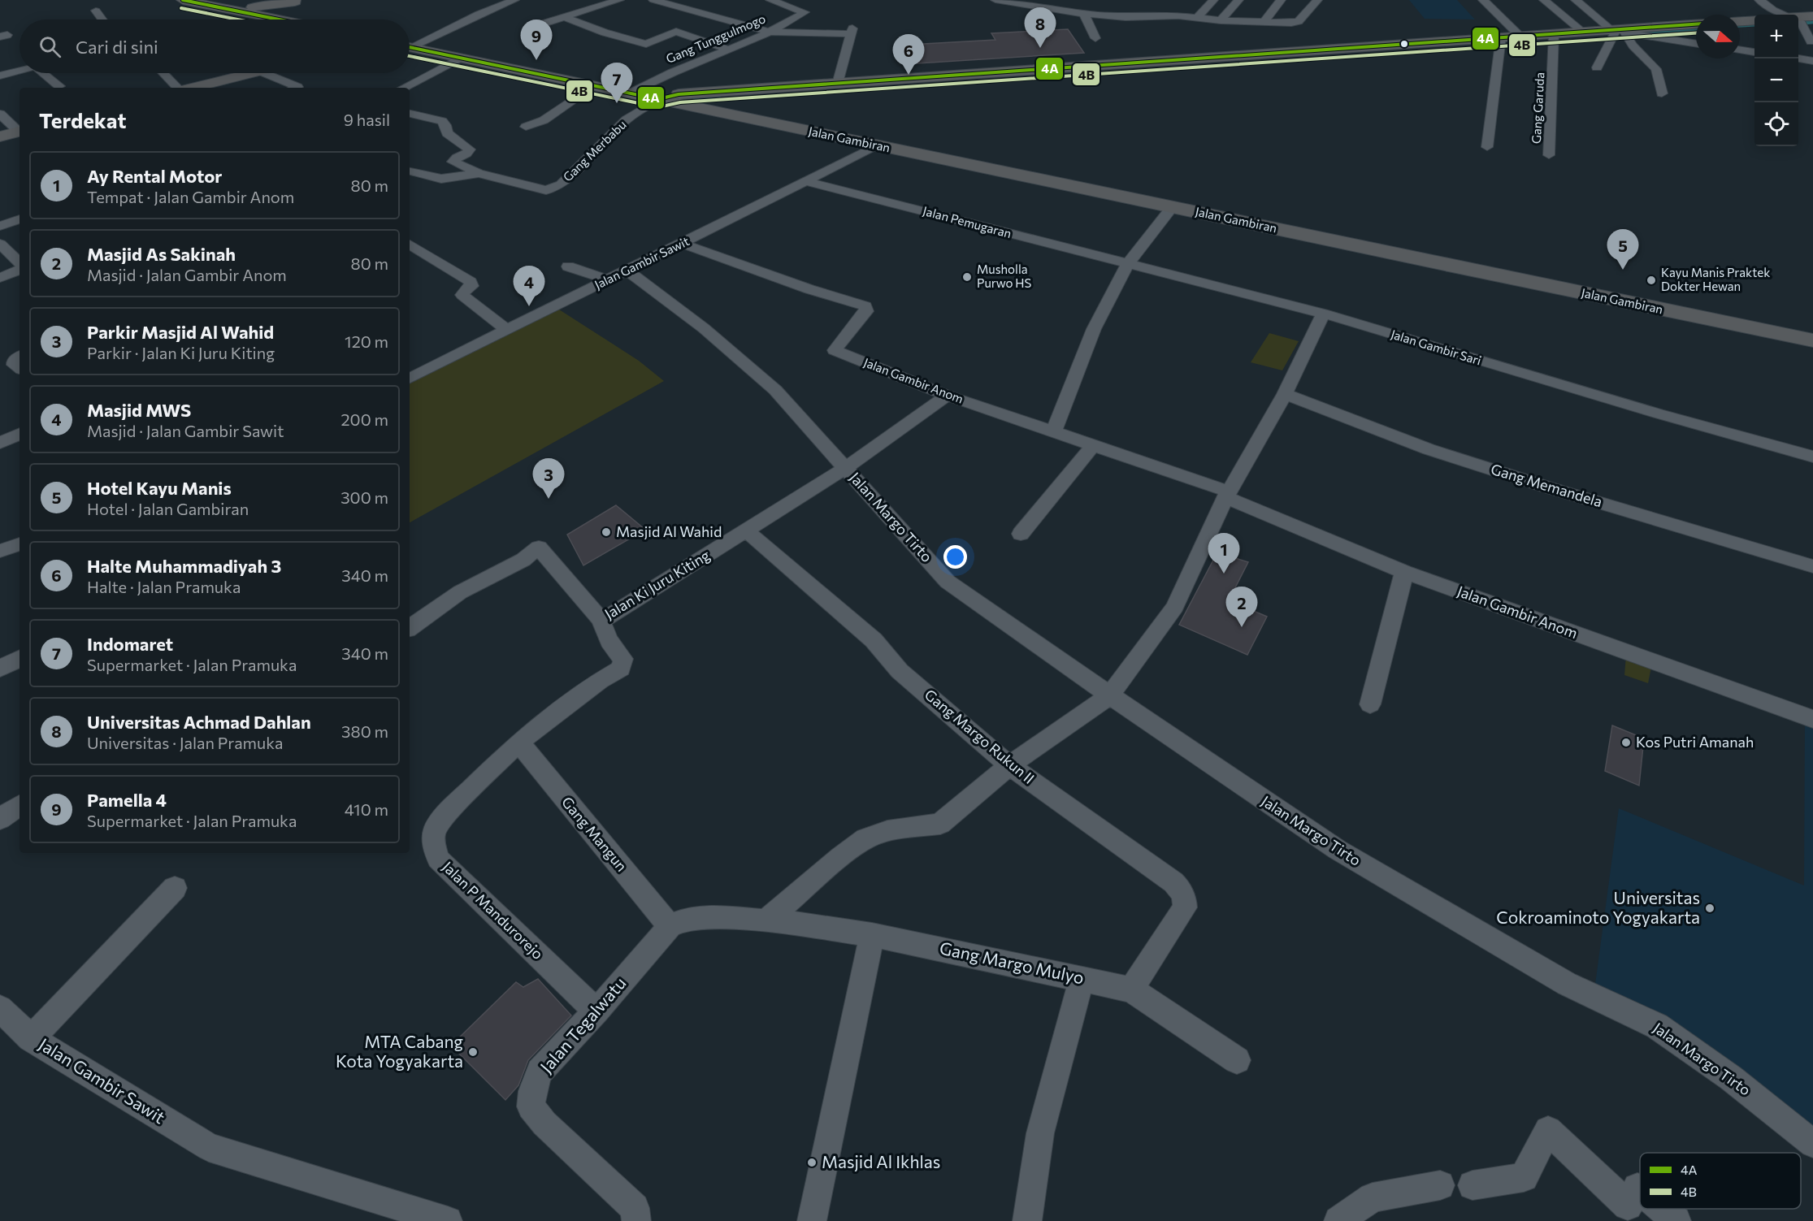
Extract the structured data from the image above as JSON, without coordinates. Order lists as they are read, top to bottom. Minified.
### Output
{"streets":{"main road":["Jalan Gambiran"],"street":["Gang Tunggulmogo","Gang Garuda","Gang Merbabu","Jalan Pemugaran","Jalan Gambir Sawit","Jalan Gambir Sari","Jalan Gambir Anom","Gang Memandela","Jalan Margo Tirto","Jalan Ki Juru Kiting","Gang Margo Rukun II","Gang Mangun","Jalan P Mandurorejo","Gang Margo Mulyo","Jalan Tegalwatu"]},"crossings":[["Gang Tunggulmogo","Jalan Gambiran"],["Jalan Gambiran","Gang Merbabu"],["Jalan Gambiran","Jalan Gambir Sawit"],["Jalan Pemugaran","Jalan Gambir Sawit"],["Jalan Pemugaran","Jalan Gambir Sari"],["Jalan Gambir Sawit","Jalan Gambir Anom"],["Jalan Gambir Sawit","Jalan Margo Tirto"],["Jalan Gambir Anom","Jalan Ki Juru Kiting"],["Jalan Margo Tirto","Jalan Ki Juru Kiting"],["Jalan Ki Juru Kiting","Gang Margo Rukun II"],["Jalan Ki Juru Kiting","Jalan P Mandurorejo"],["Gang Margo Rukun II","Gang Margo Mulyo"],["Gang Mangun","Jalan P Mandurorejo"],["Gang Mangun","Jalan Tegalwatu"],["Jalan P Mandurorejo","Jalan Tegalwatu"]],"places":["Musholla Purwo HS","Kayu Manis Praktek Dokter Hewan","Masjid Al Wahid","Kos Putri Amanah","Universitas Cokroaminoto Yogyakarta","MTA Cabang Kota Yogyakarta","Masjid Al Ikhlas"],"lines":["transit line 4A","transit line 4B"],"legend":["4A","4B"],"north":"right","page":{"pins":["8","9","6","7","5","4","3","1","2"],"map_buttons":["+","−"],"search":"Cari di sini","heading":["Terdekat","9 hasil"],"list":[{"mark":"1","name":"Ay Rental Motor","note":"Tempat · Jalan Gambir Anom","value":"80 m"},{"mark":"2","name":"Masjid As Sakinah","note":"Masjid · Jalan Gambir Anom","value":"80 m"},{"mark":"3","name":"Parkir Masjid Al Wahid","note":"Parkir · Jalan Ki Juru Kiting","value":"120 m"},{"mark":"4","name":"Masjid MWS","note":"Masjid · Jalan Gambir Sawit","value":"200 m"},{"mark":"5","name":"Hotel Kayu Manis","note":"Hotel · Jalan Gambiran","value":"300 m"},{"mark":"6","name":"Halte Muhammadiyah 3","note":"Halte · Jalan Pramuka","value":"340 m"},{"mark":"7","name":"Indomaret","note":"Supermarket · Jalan Pramuka","value":"340 m"},{"mark":"8","name":"Universitas Achmad Dahlan","note":"Universitas · Jalan Pramuka","value":"380 m"},{"mark":"9","name":"Pamella 4","note":"Supermarket · Jalan Pramuka","value":"410 m"}]}}
